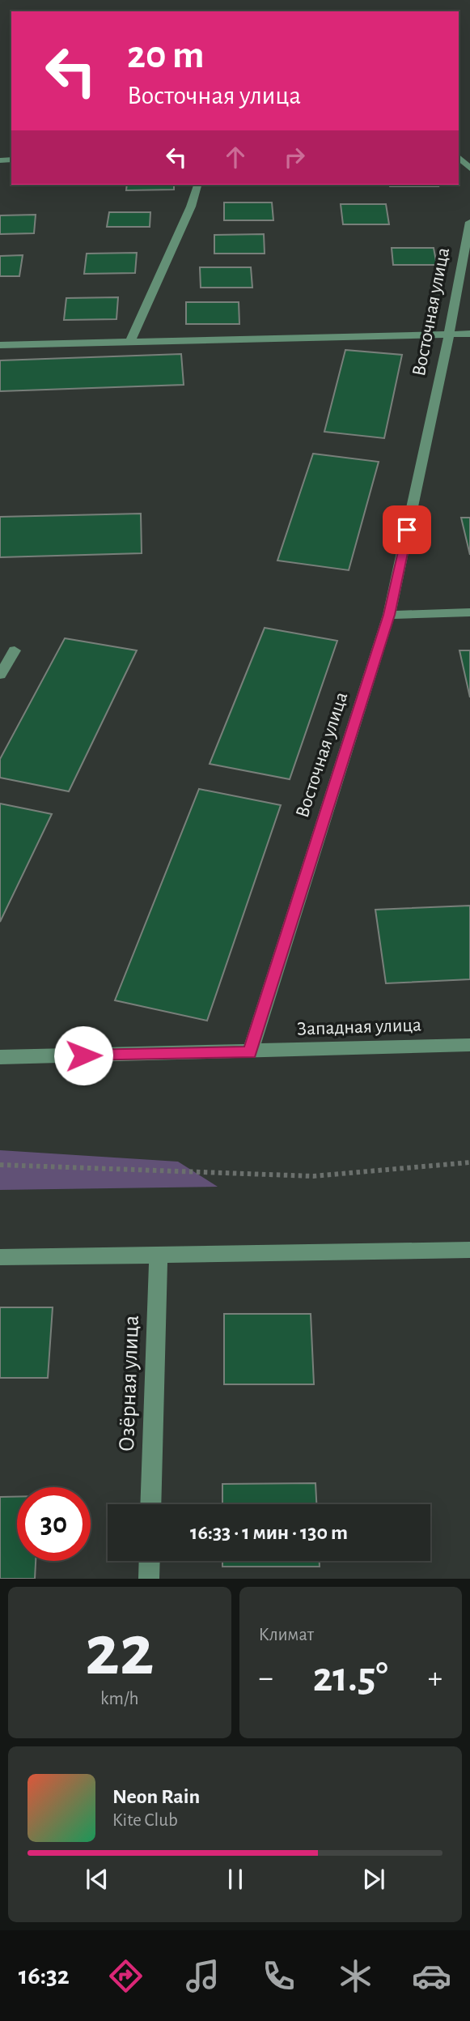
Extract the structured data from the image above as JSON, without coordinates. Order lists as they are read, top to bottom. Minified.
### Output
{"streets":{"street":["Восточная улица","Западная улица","Озёрная улица"]},"crossings":[["Восточная улица","Западная улица"]],"page":{"turn":["20 m","Восточная улица"],"limit":"30","trip":"16:33 · 1 мин · 130 m","tile":[["22","km/h"],"Климат"],"heat":["−","21.5°","+"],"song":["Neon Rain","Kite Club"],"tabs":"16:32"}}
